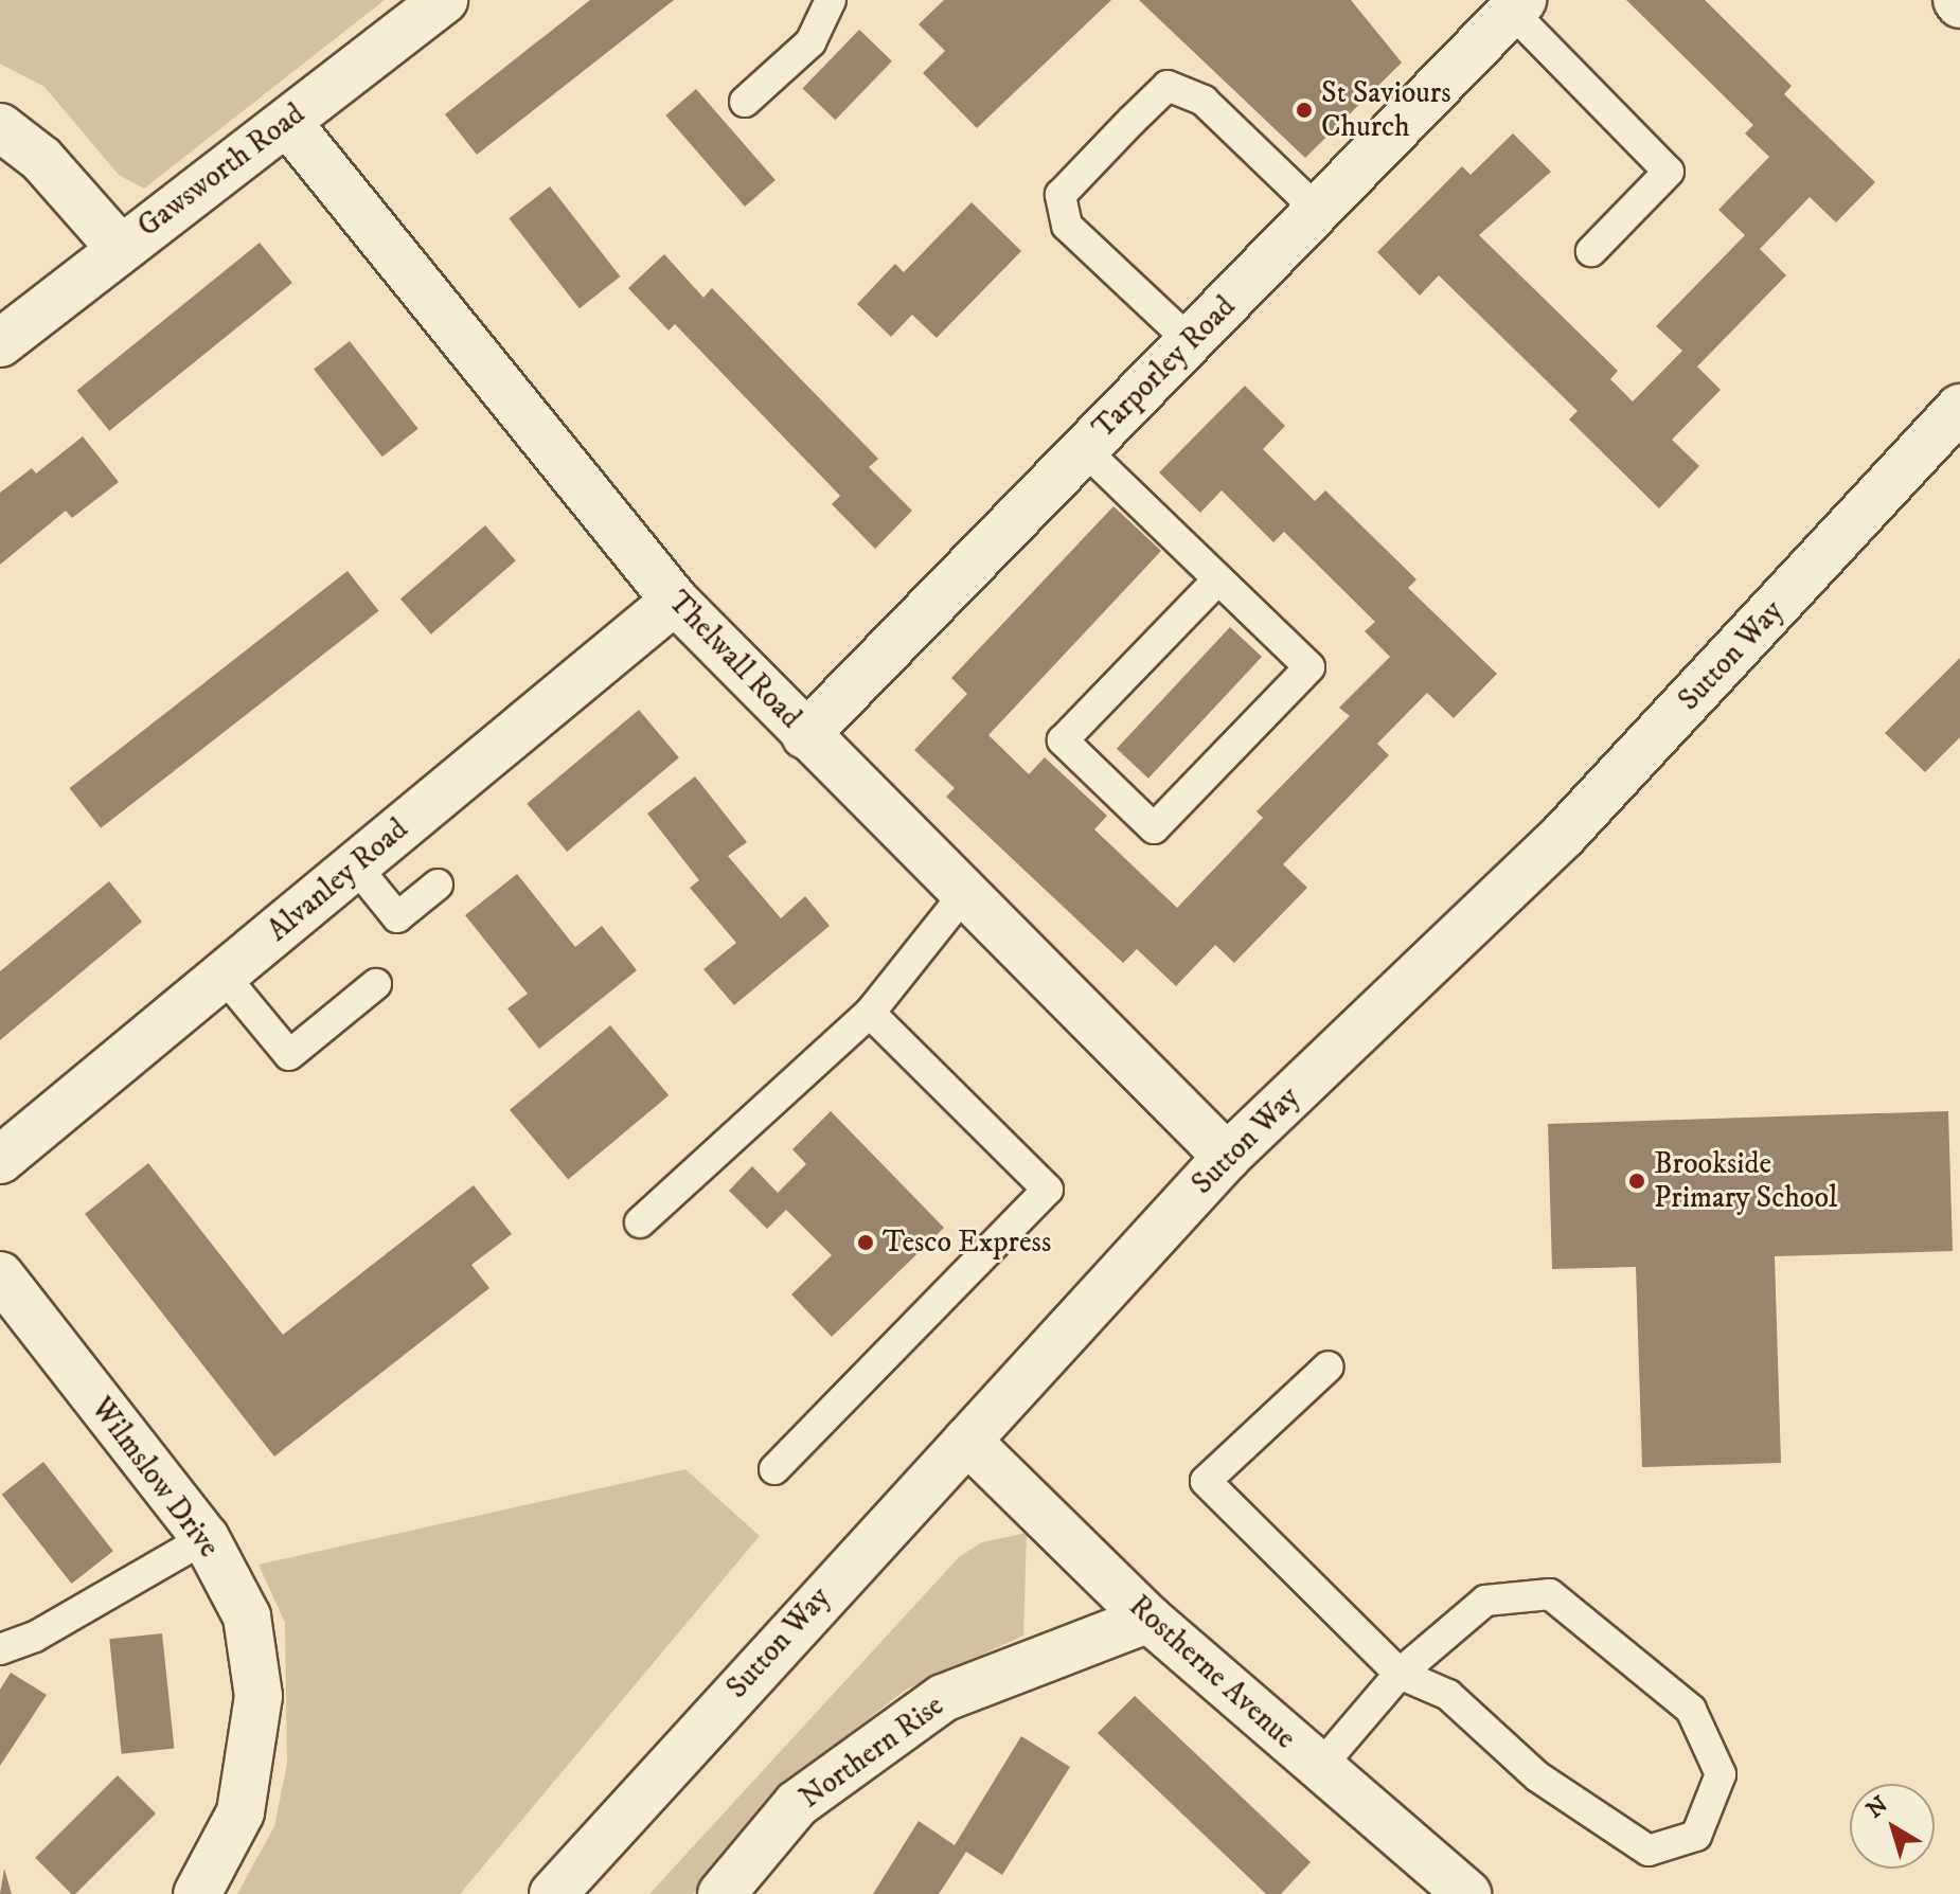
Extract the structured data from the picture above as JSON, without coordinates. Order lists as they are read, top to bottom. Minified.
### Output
{"streets":{"street":["Gawsworth Road","Tarporley Road","Sutton Way","Thelwall Road","Alvanley Road","Wilmslow Drive","Rostherne Avenue","Northern Rise"]},"crossings":[["Gawsworth Road","Thelwall Road"],["Tarporley Road","Thelwall Road"],["Sutton Way","Thelwall Road"],["Sutton Way","Rostherne Avenue"],["Thelwall Road","Alvanley Road"],["Rostherne Avenue","Northern Rise"]],"places":["St Saviours Church","Brookside Primary School","Tesco Express"],"north":"top left"}
